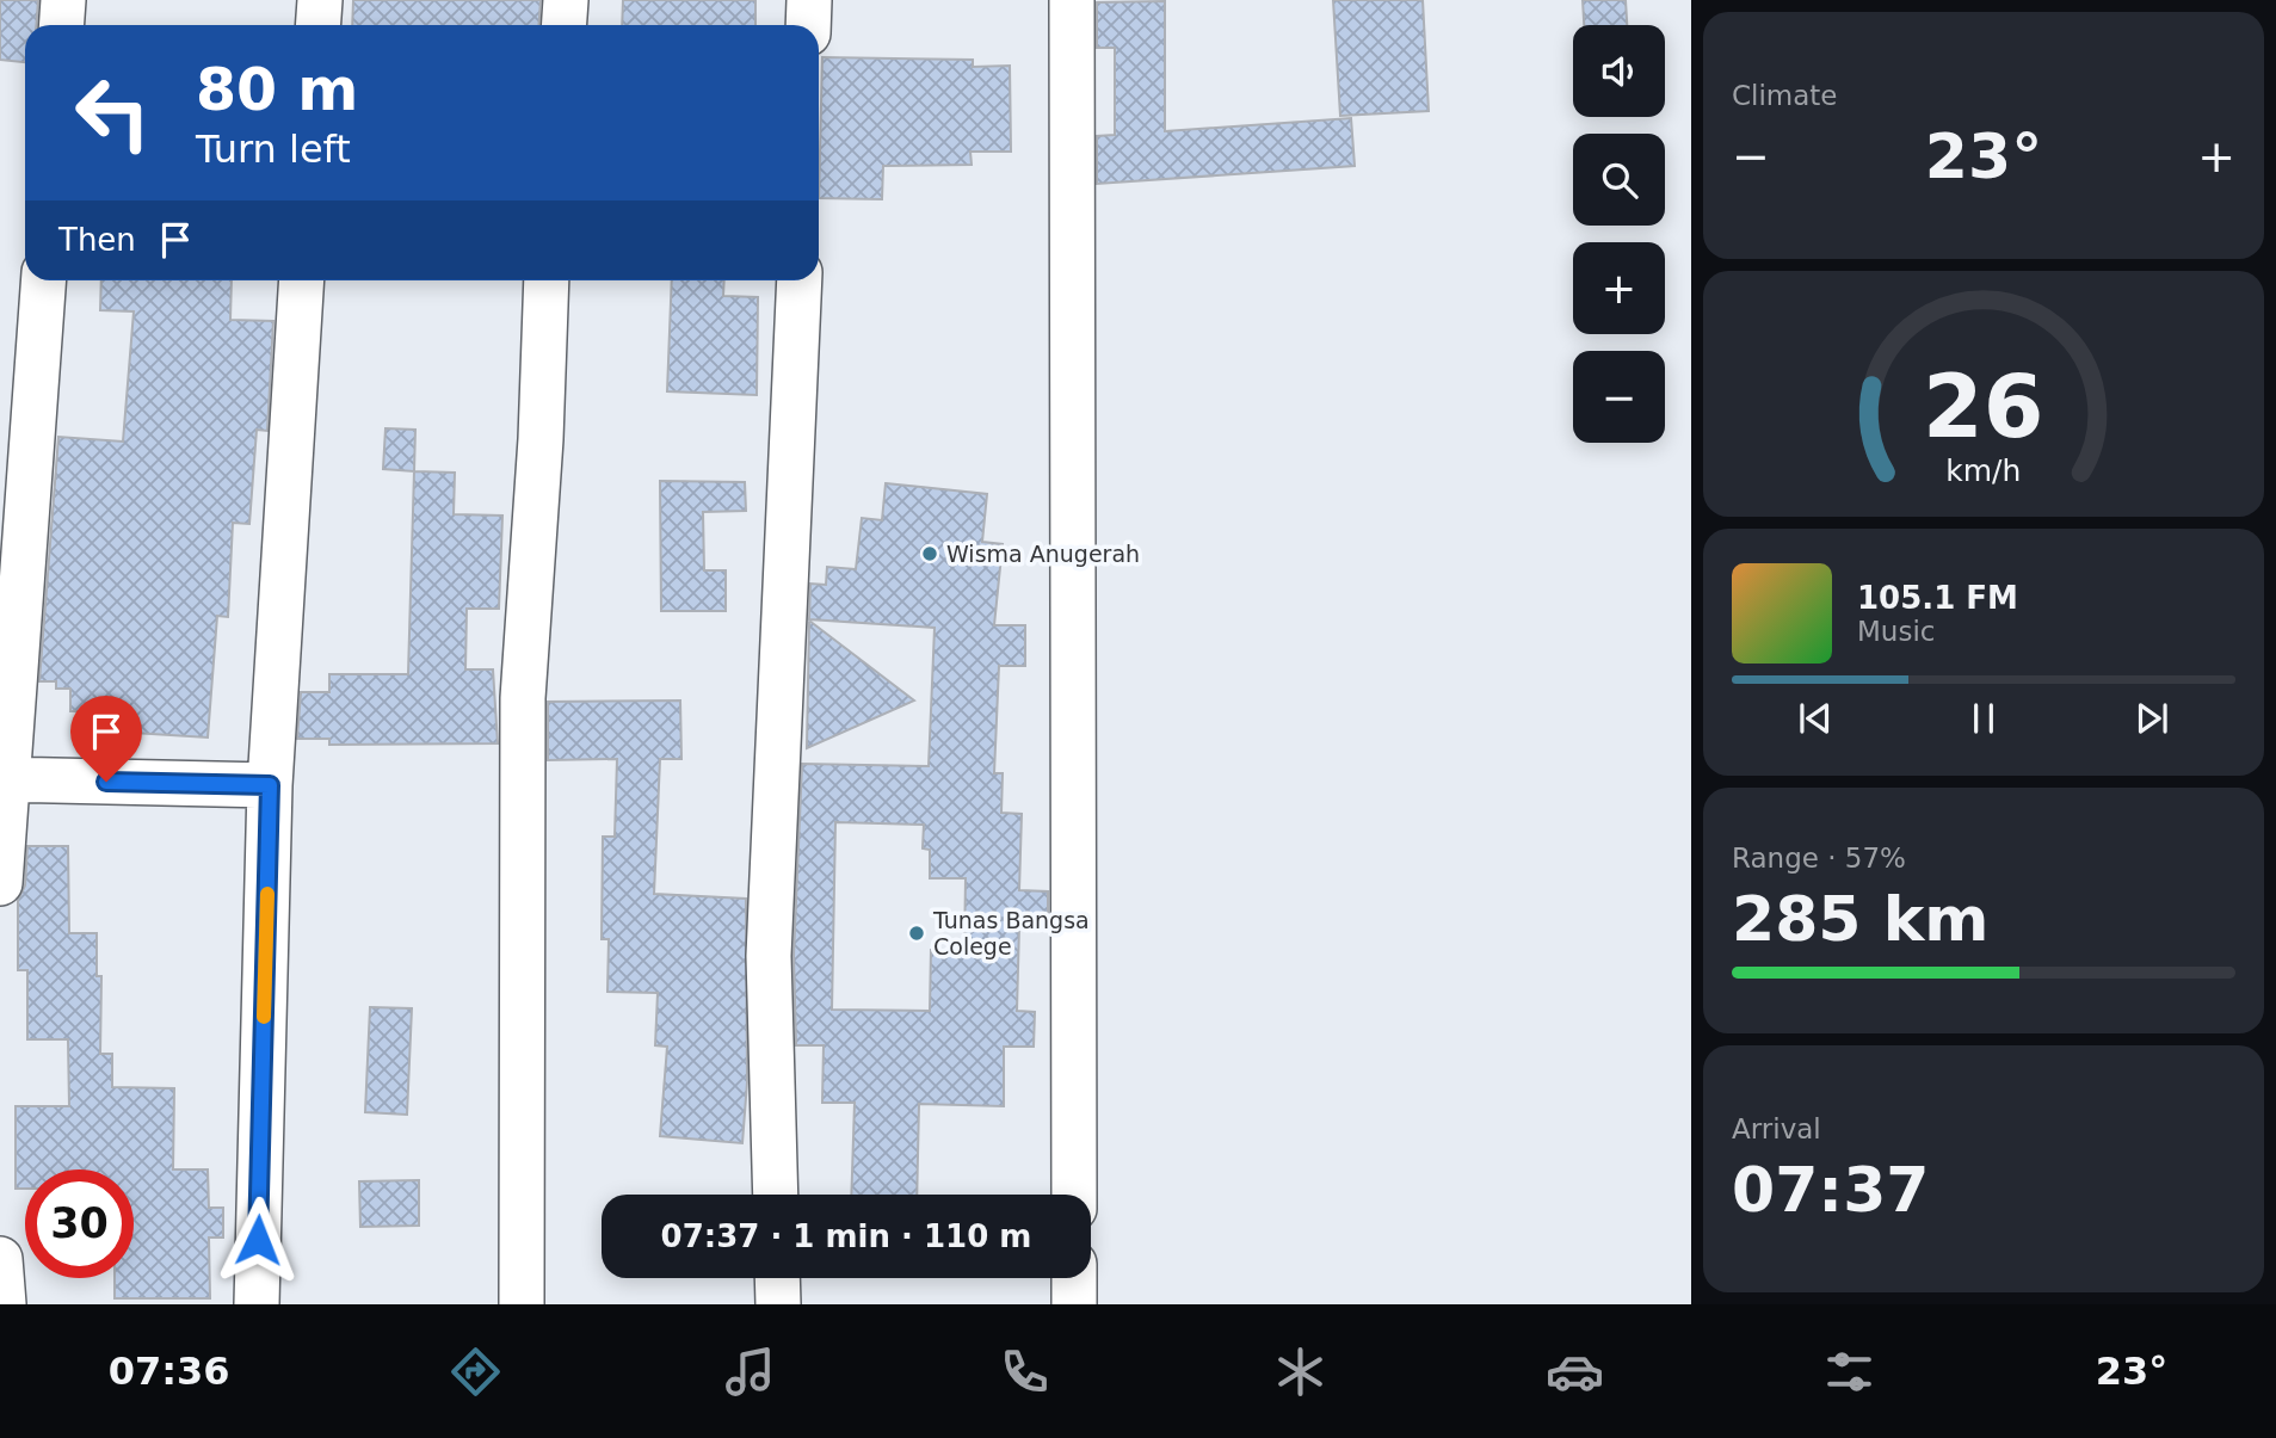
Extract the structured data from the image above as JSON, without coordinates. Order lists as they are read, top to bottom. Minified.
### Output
{"places":["Wisma Anugerah","Tunas Bangsa Colege"],"page":{"tile":["Climate",["Range · 57%","285 km"],["Arrival","07:37"]],"map_buttons":["+","−"],"turn":["80 m","Turn left"],"heat":["−","23°","+"],"then":"Then","song":["105.1 FM","Music"],"limit":"30","trip":"07:37 · 1 min · 110 m","tabs":["07:36","23°"],"gauge":["26","km/h"]}}
